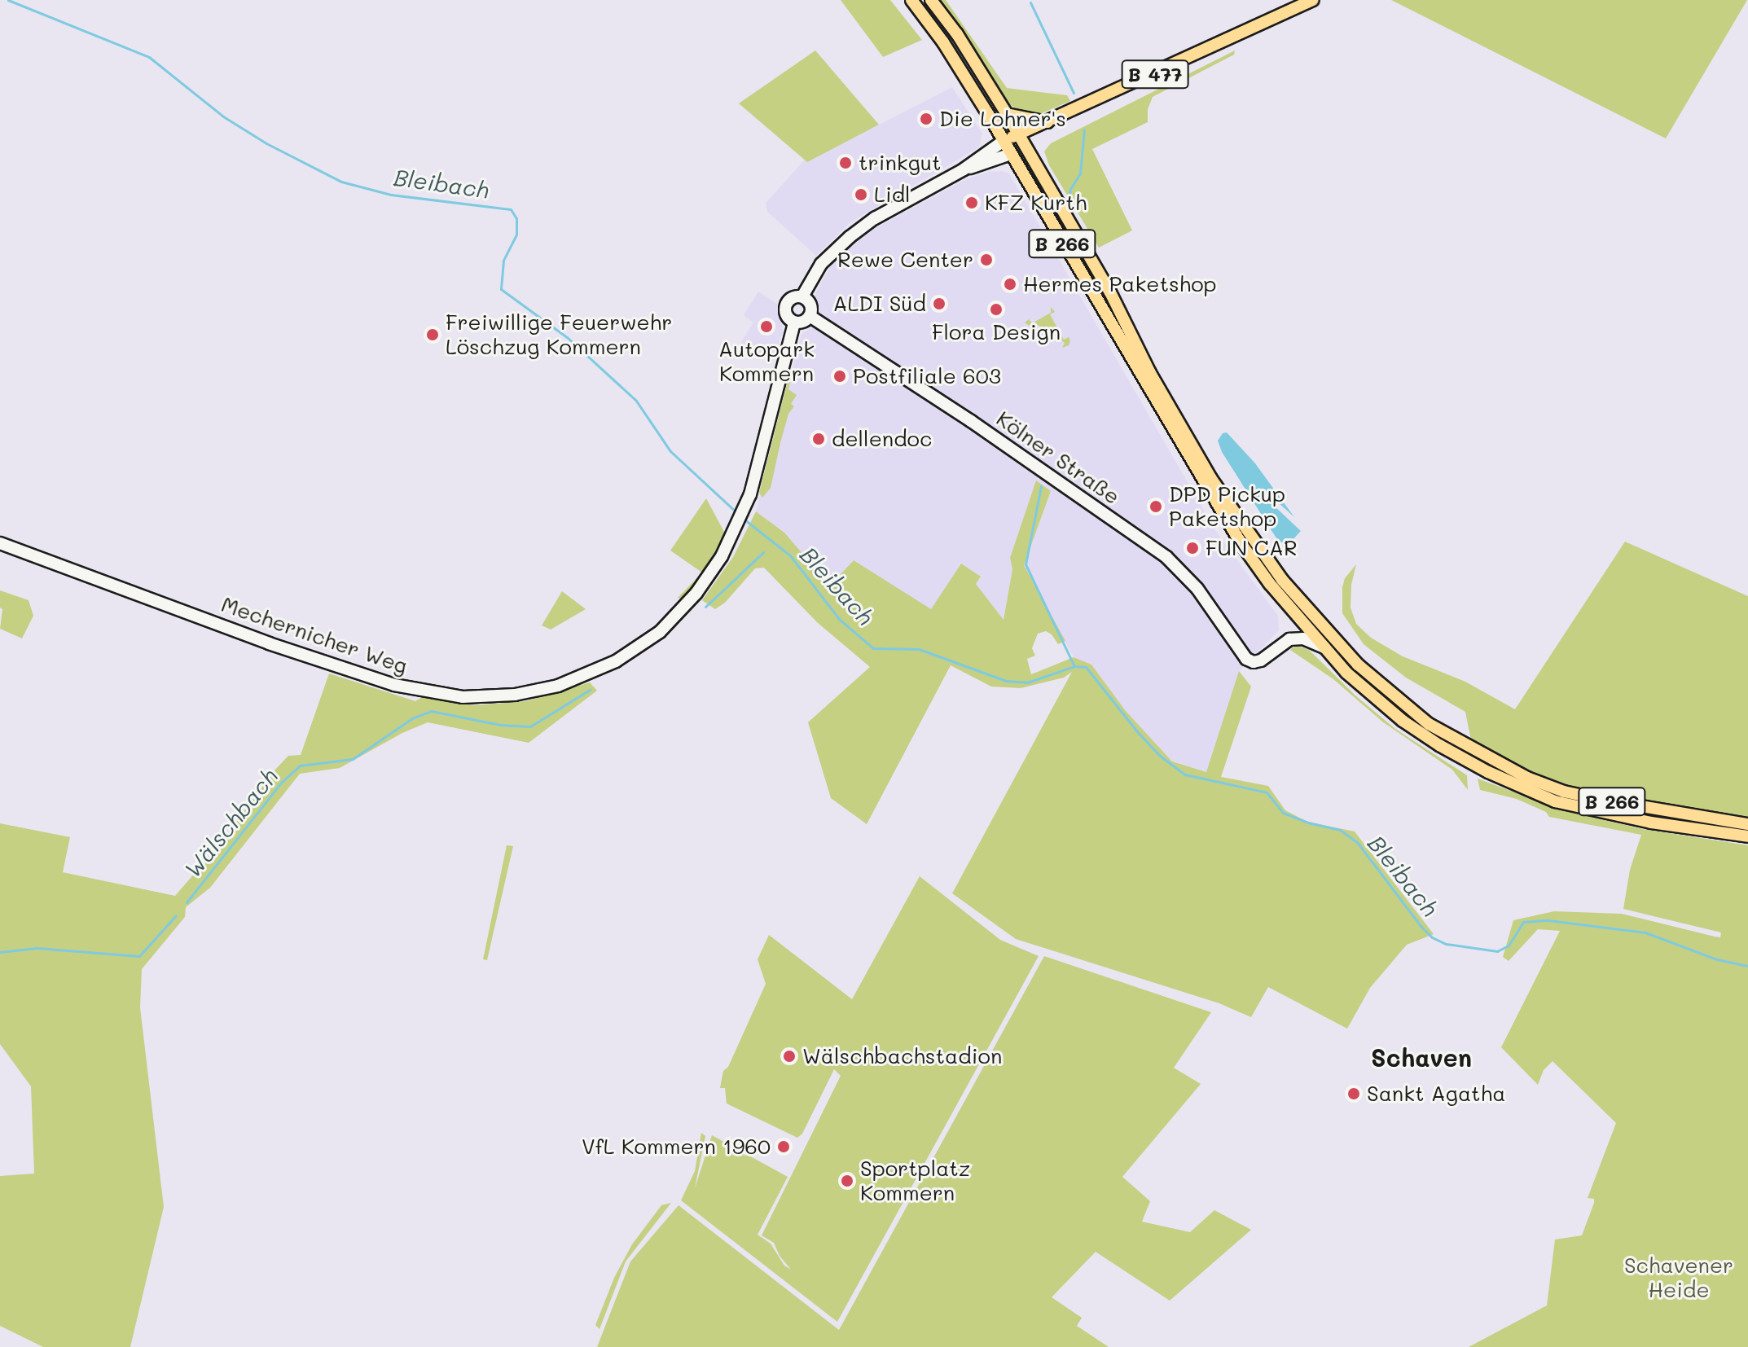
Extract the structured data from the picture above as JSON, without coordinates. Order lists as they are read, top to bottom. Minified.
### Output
{"streets":{"main road":["B 477","B 266"],"street":["Kölner Straße","Mechernicher Weg"]},"crossings":[["B 477","B 266"],["B 266","Kölner Straße"],["Kölner Straße","Mechernicher Weg"]],"districts":["Schaven"],"water":["Bleibach","Wälschbach"],"parks":["Schavener Heide"],"places":["Die Lohner's","trinkgut","Lidl","KFZ Kurth","Rewe Center","Hermes Paketshop","ALDI Süd","Flora Design","Autopark Kommern","Freiwillige Feuerwehr Löschzug Kommern","Postfiliale 603","dellendoc","DPD Pickup Paketshop","FUN CAR","Wälschbachstadion","Sankt Agatha","VfL Kommern 1960","Sportplatz Kommern"]}
